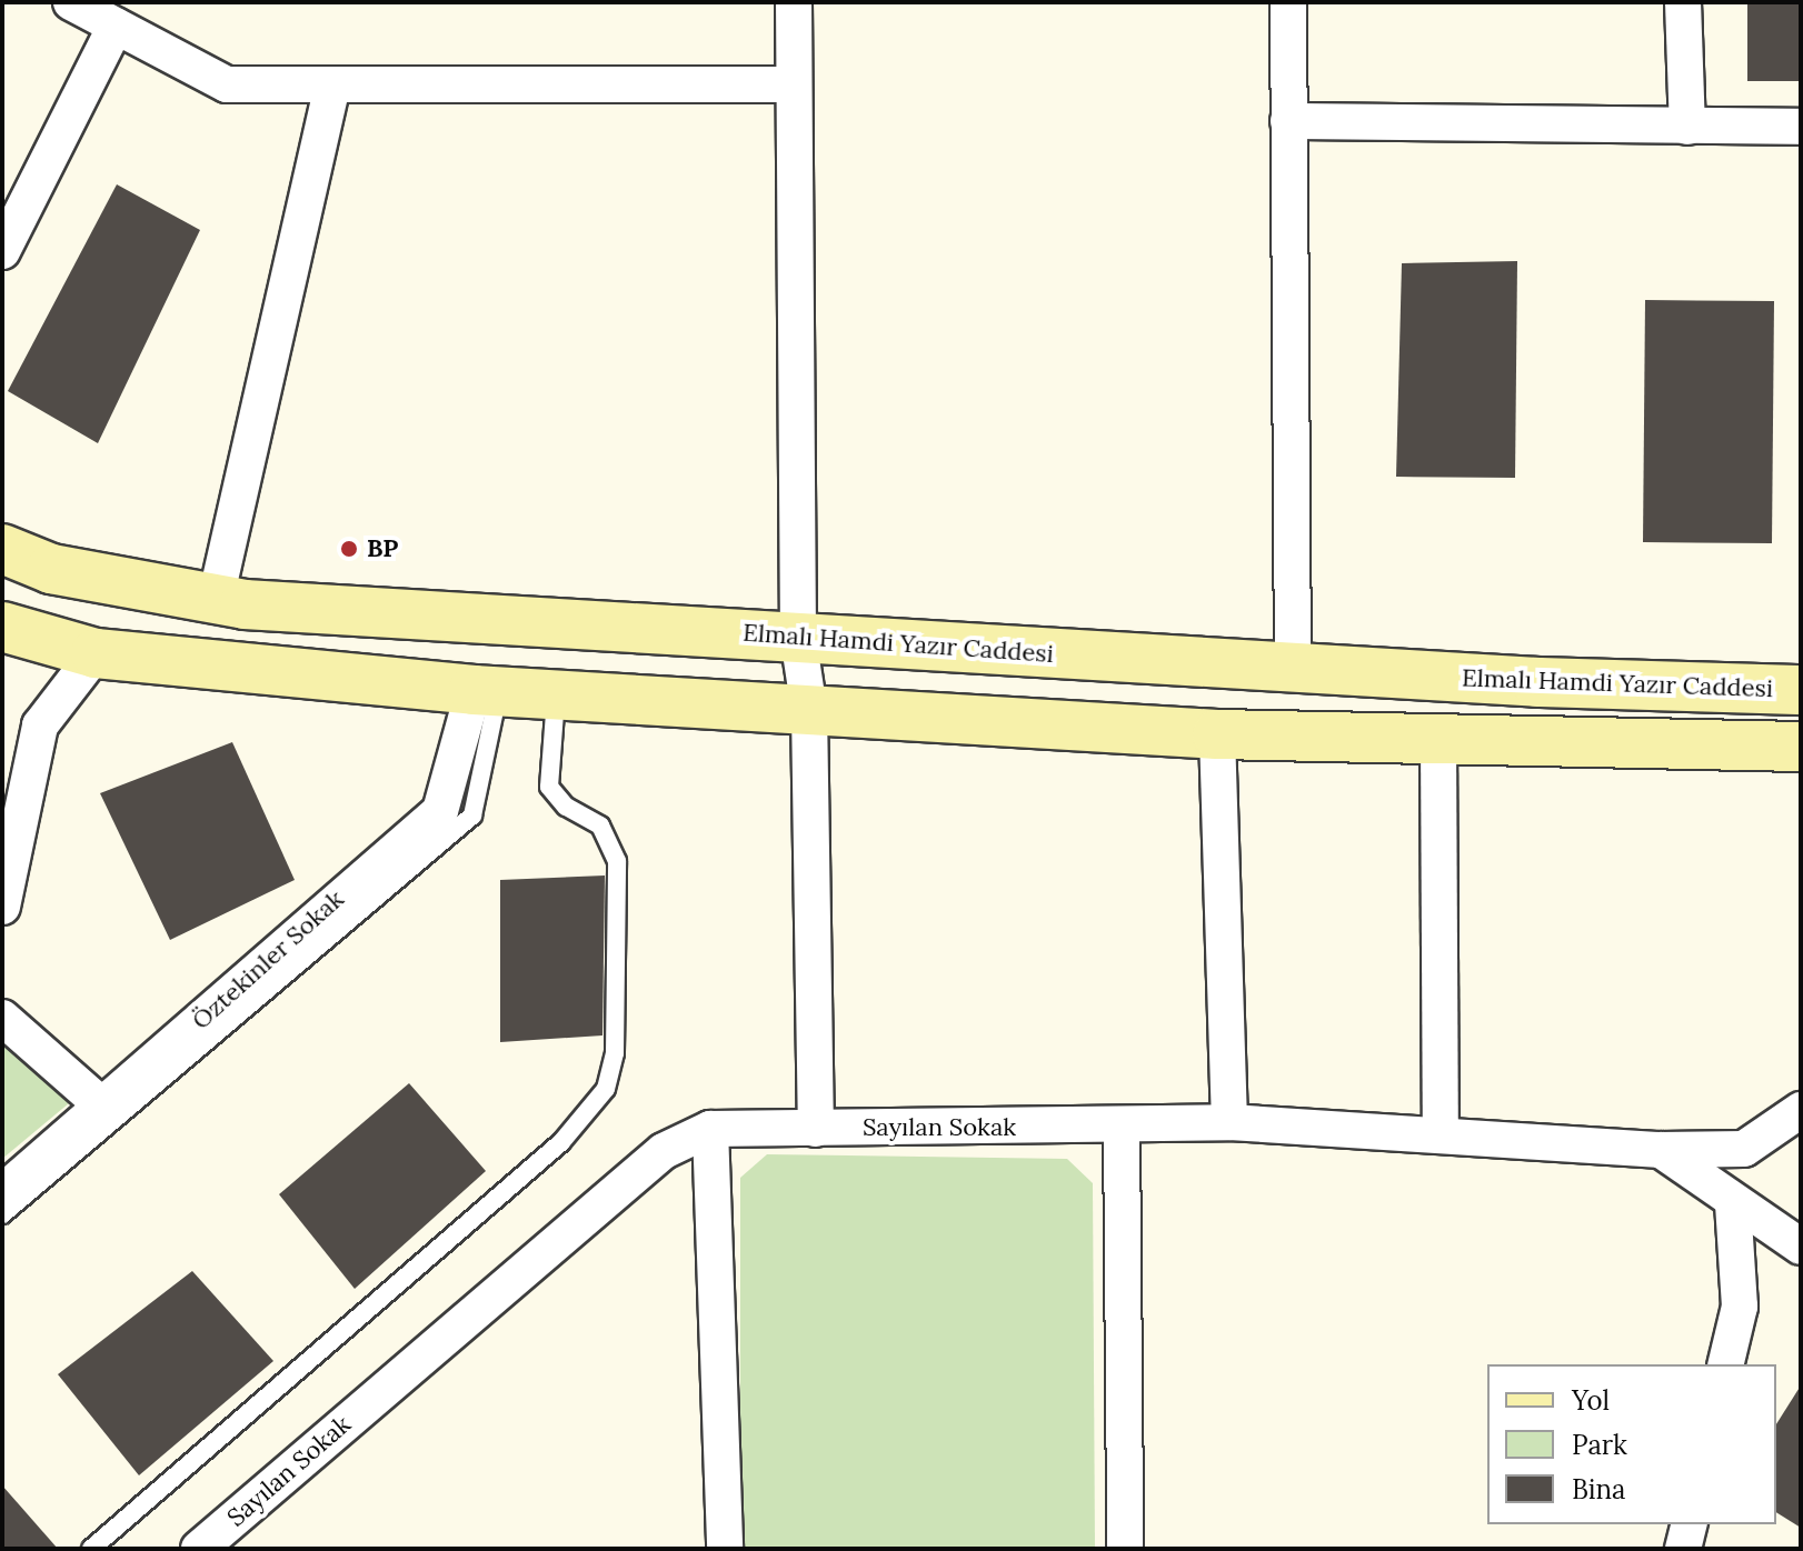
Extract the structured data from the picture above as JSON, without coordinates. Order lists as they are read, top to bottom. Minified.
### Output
{"streets":{"main road":["Elmalı Hamdi Yazır Caddesi"],"street":["Öztekinler Sokak","Sayılan Sokak"]},"places":["BP"],"legend":["Yol","Park","Bina"]}
